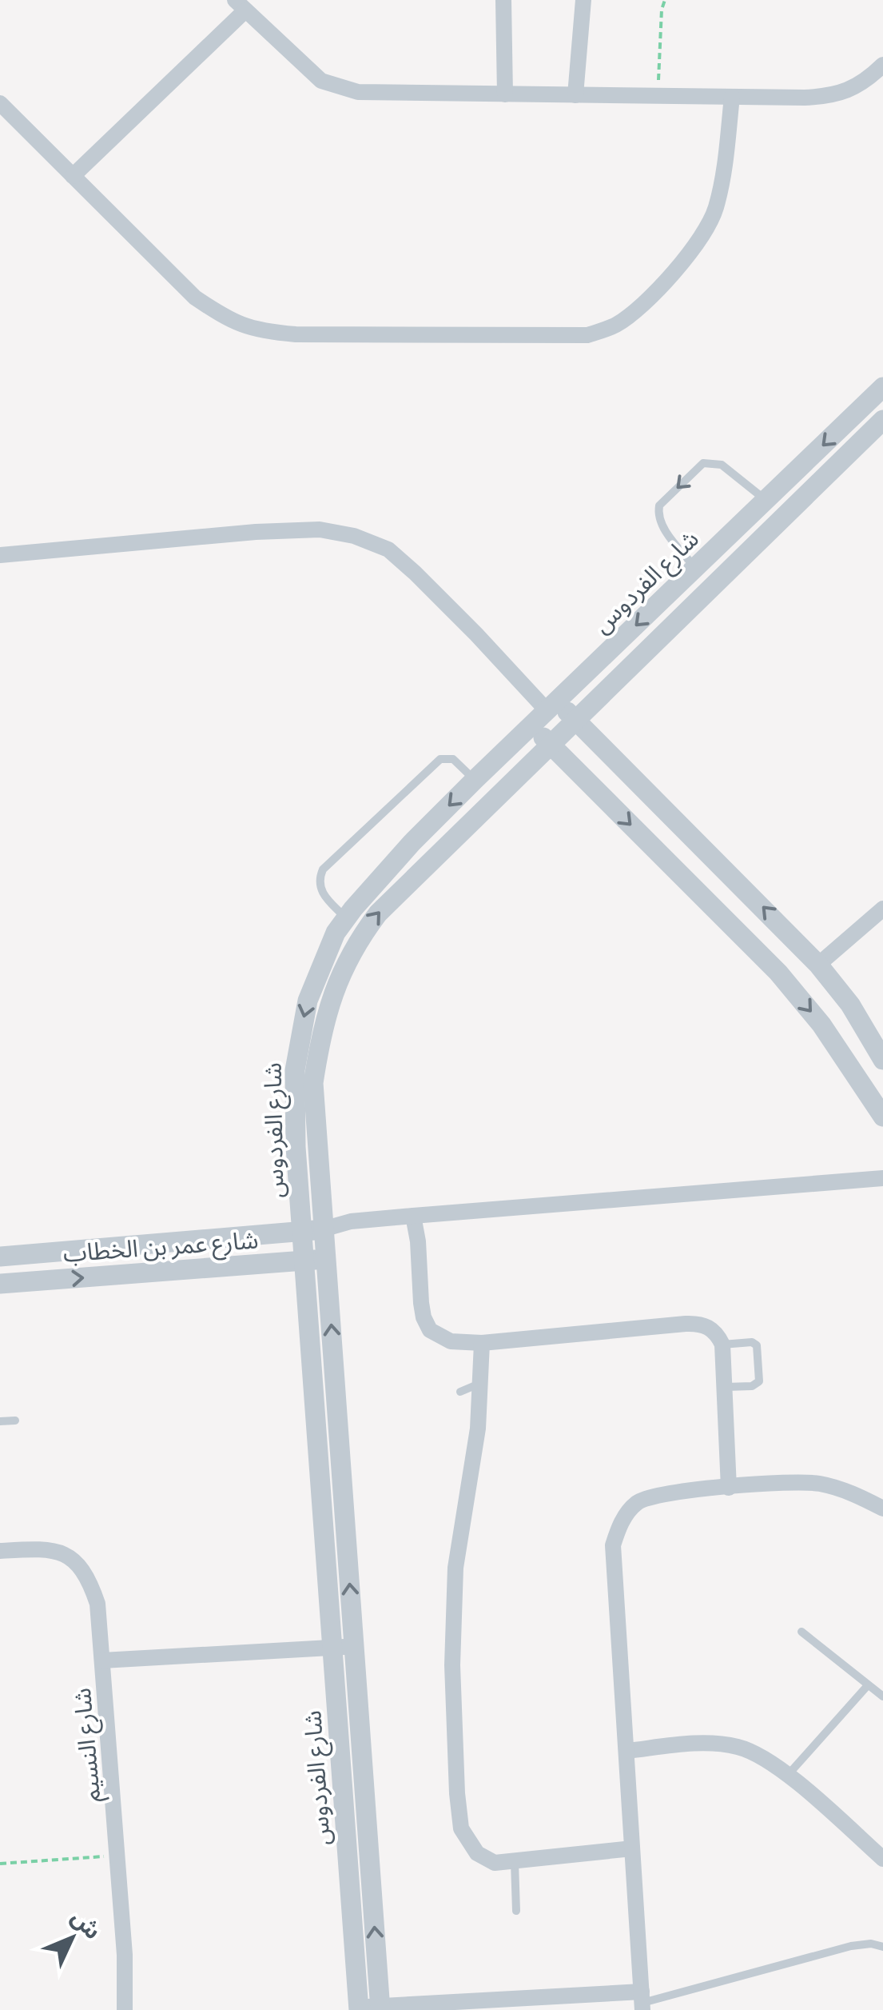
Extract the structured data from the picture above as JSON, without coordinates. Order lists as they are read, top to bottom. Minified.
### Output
{"streets":{"street":["شارع الفردوس","شارع عمر بن الخطاب","شارع النسيم"]},"crossings":[["شارع الفردوس","شارع عمر بن الخطاب"]],"north":"top right"}
